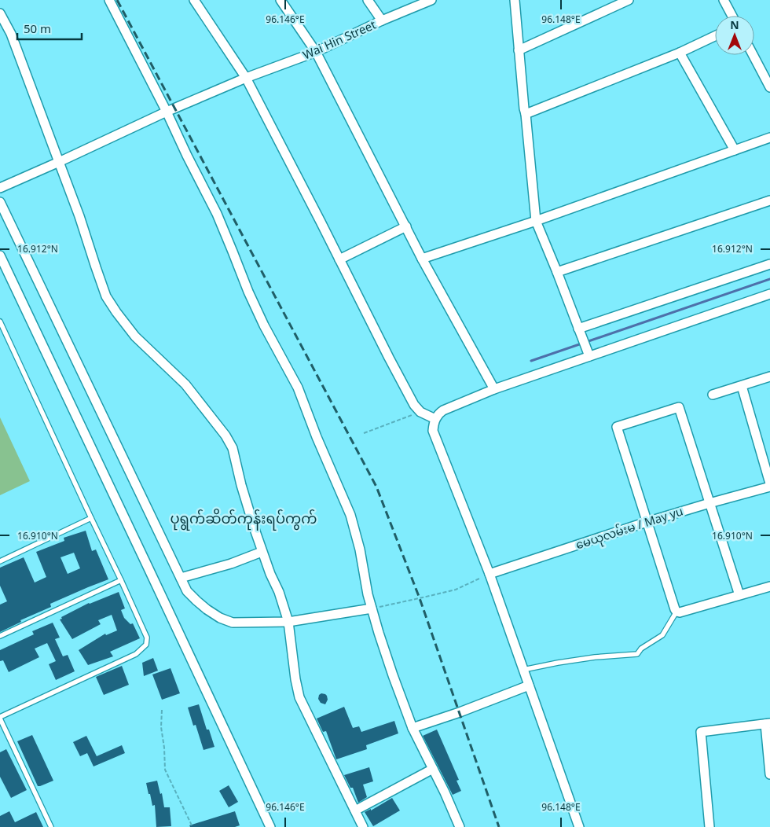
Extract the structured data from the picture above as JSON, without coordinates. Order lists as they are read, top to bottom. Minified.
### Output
{"streets":{"street":["Wai Hin Street","မေယုလမ်းမ / May yu"]},"districts":["ပုရွက်ဆိတ်ကုန်းရပ်ကွက်"],"scale_bar":"50 m","north":"top","coordinates":["96.146°E","96.148°E","16.912°N","16.910°N"]}
